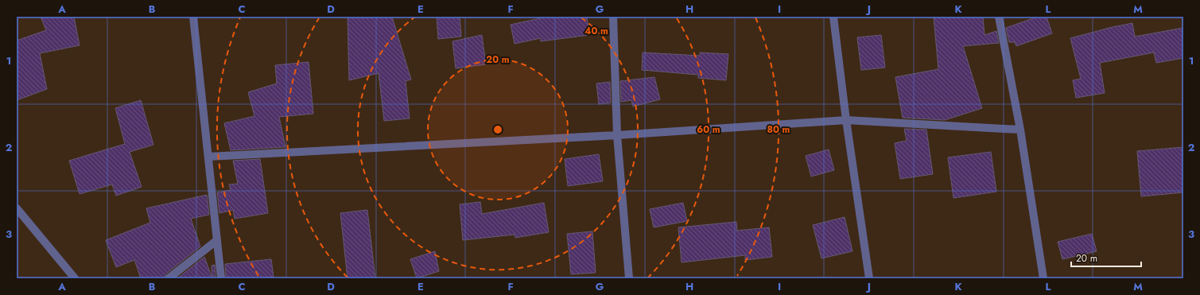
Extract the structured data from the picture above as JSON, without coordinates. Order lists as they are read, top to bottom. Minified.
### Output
{"scale_bar":"20 m","grid":{"columns":["A","B","C","D","E","F","G","H","I","J","K","L","M"],"rows":["1","2","3"]},"rings":["40 m","20 m","60 m","80 m"]}
